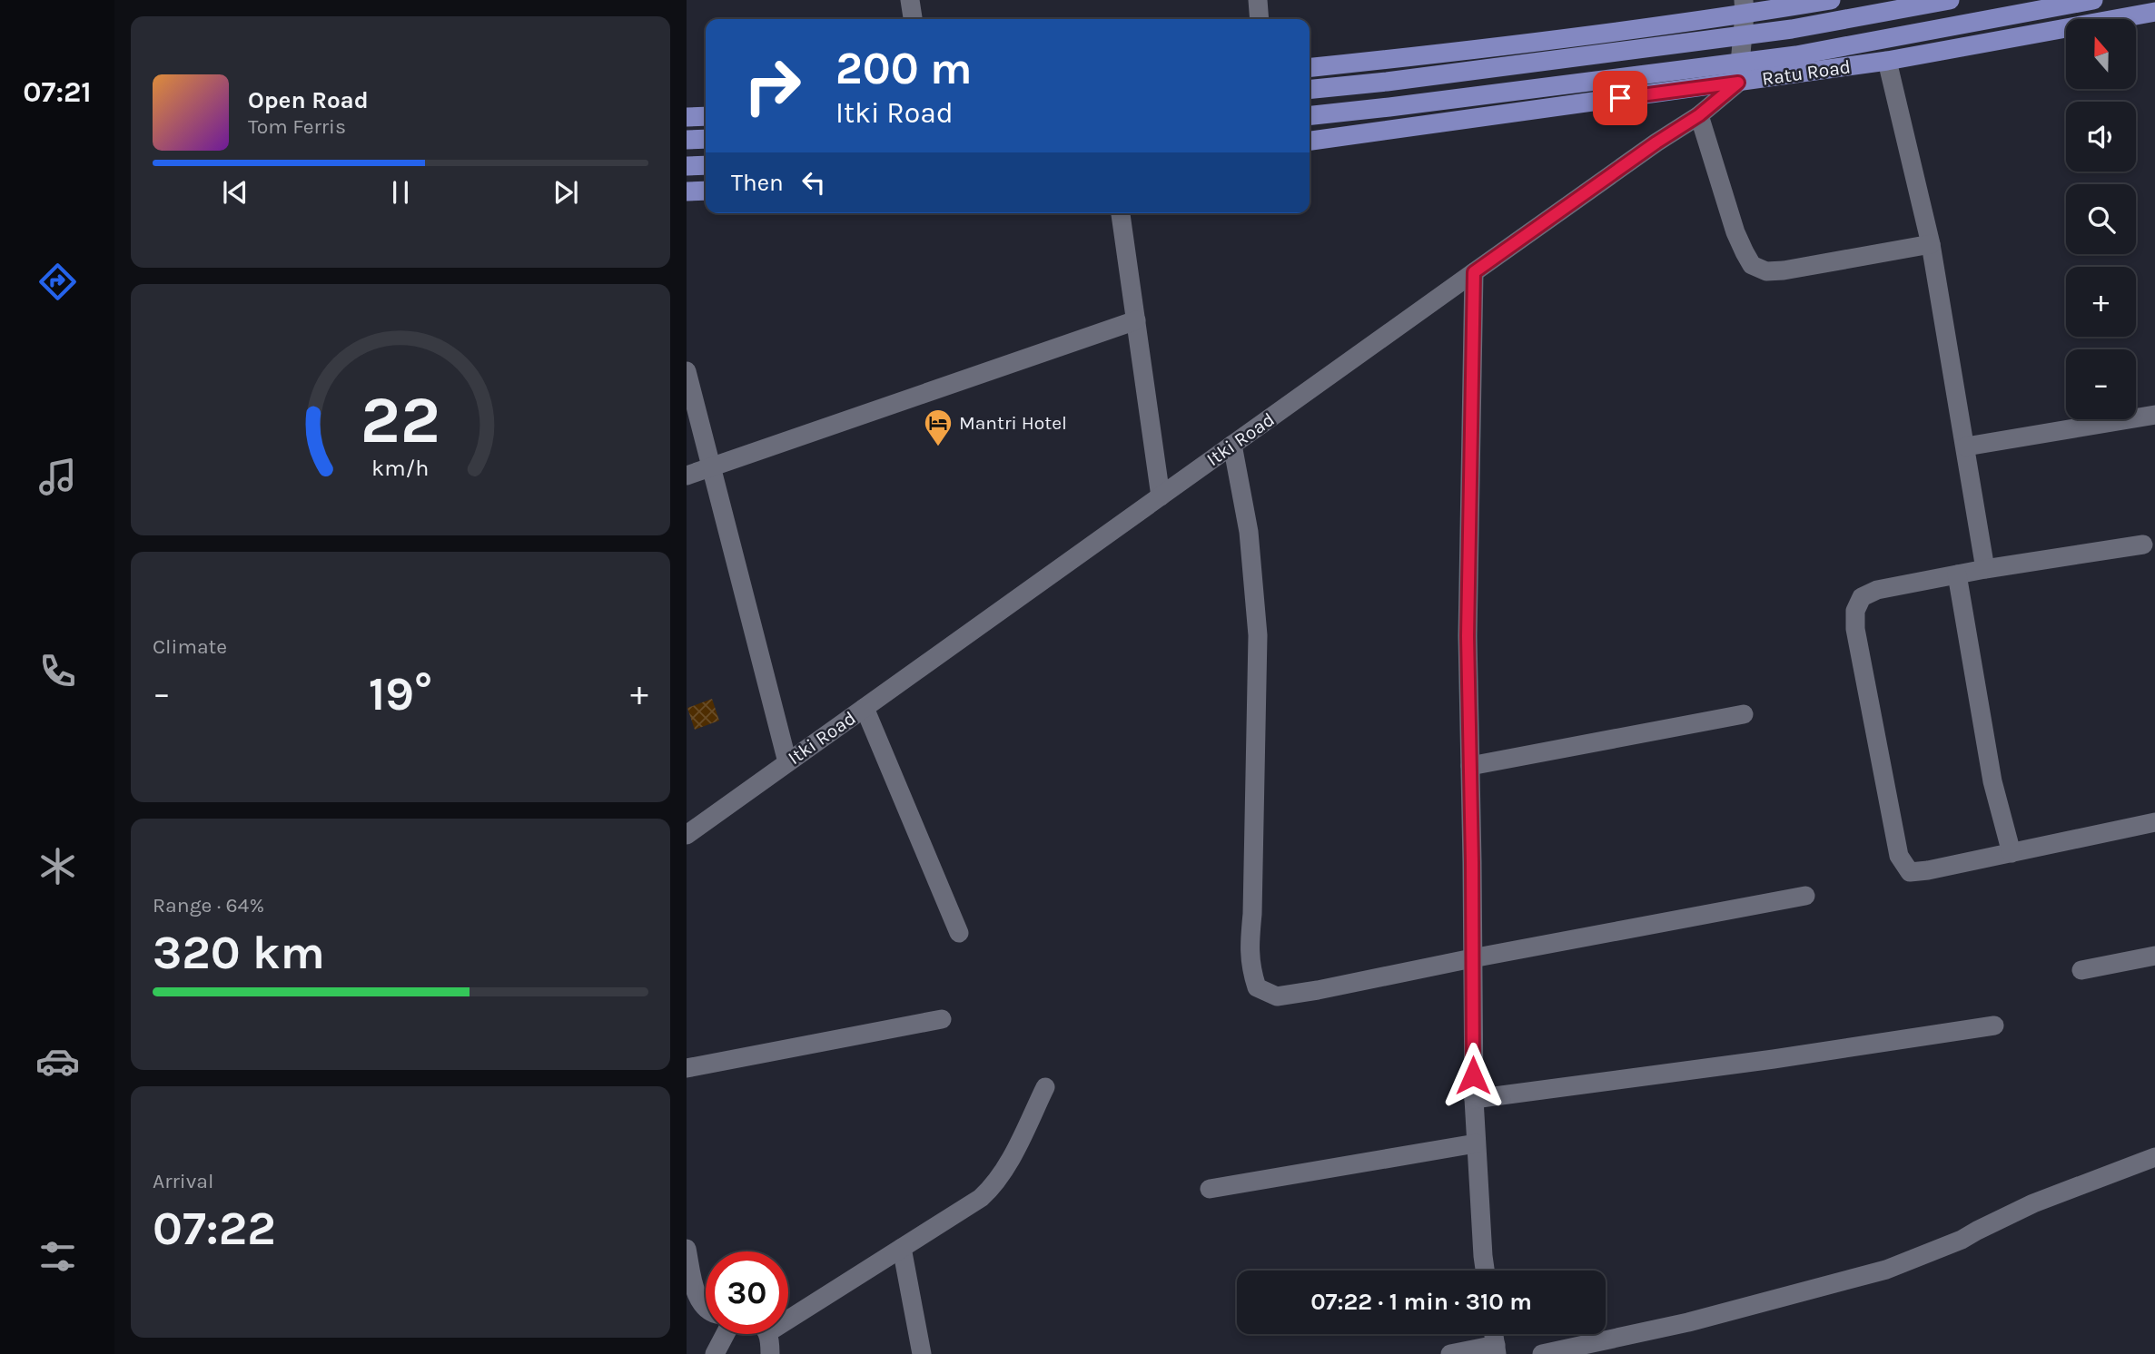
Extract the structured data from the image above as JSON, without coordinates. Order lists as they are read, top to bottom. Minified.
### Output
{"streets":{"main road":["Ratu Road"],"street":["Itki Road"]},"crossings":[["Ratu Road","Itki Road"]],"places":{"hotel":["Mantri Hotel"]},"north":"top","page":{"tabs":"07:21","map_buttons":["+","−"],"turn":["200 m","Itki Road"],"song":["Open Road","Tom Ferris"],"then":"Then","tile":["Climate",["Range · 64%","320 km"],["Arrival","07:22"]],"heat":["−","19°","+"],"limit":"30","trip":"07:22 · 1 min · 310 m","gauge":["22","km/h"]}}
